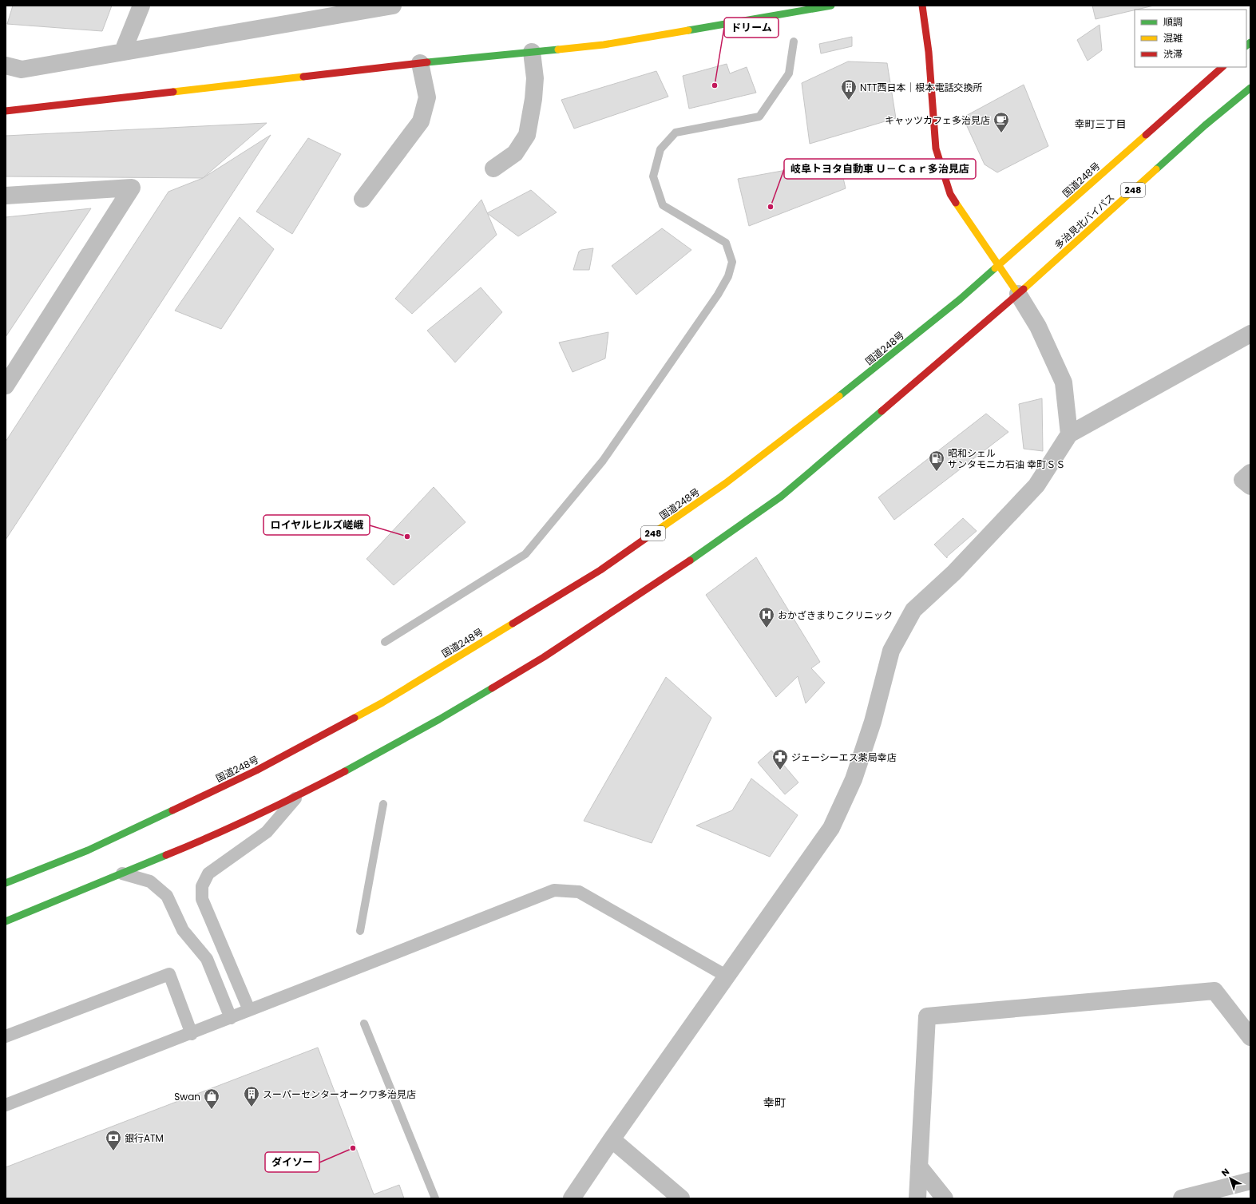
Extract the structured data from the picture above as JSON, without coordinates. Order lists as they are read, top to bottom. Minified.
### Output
{"streets":{"main road":["国道248号","248","多治見北バイパス"]},"crossings":[["248","多治見北バイパス"]],"districts":["幸町三丁目","幸町"],"places":{"other":["ドリーム","岐阜トヨタ自動車 Ｕ－Ｃａｒ多治見店","ロイヤルヒルズ嵯峨","ダイソー"],"building":["NTT西日本｜根本電話交換所","スーパーセンターオークワ多治見店"],"cafe":["キャッツカフェ多治見店"],"fuel station":["昭和シェル サンタモニカ石油 幸町ＳＳ"],"hospital":["おかざきまりこクリニック"],"pharmacy":["ジェーシーエス薬局幸店"],"shop":["Swan"],"bank":["銀行ATM"]},"legend":["順調","混雑","渋滞"],"north":"top left"}
